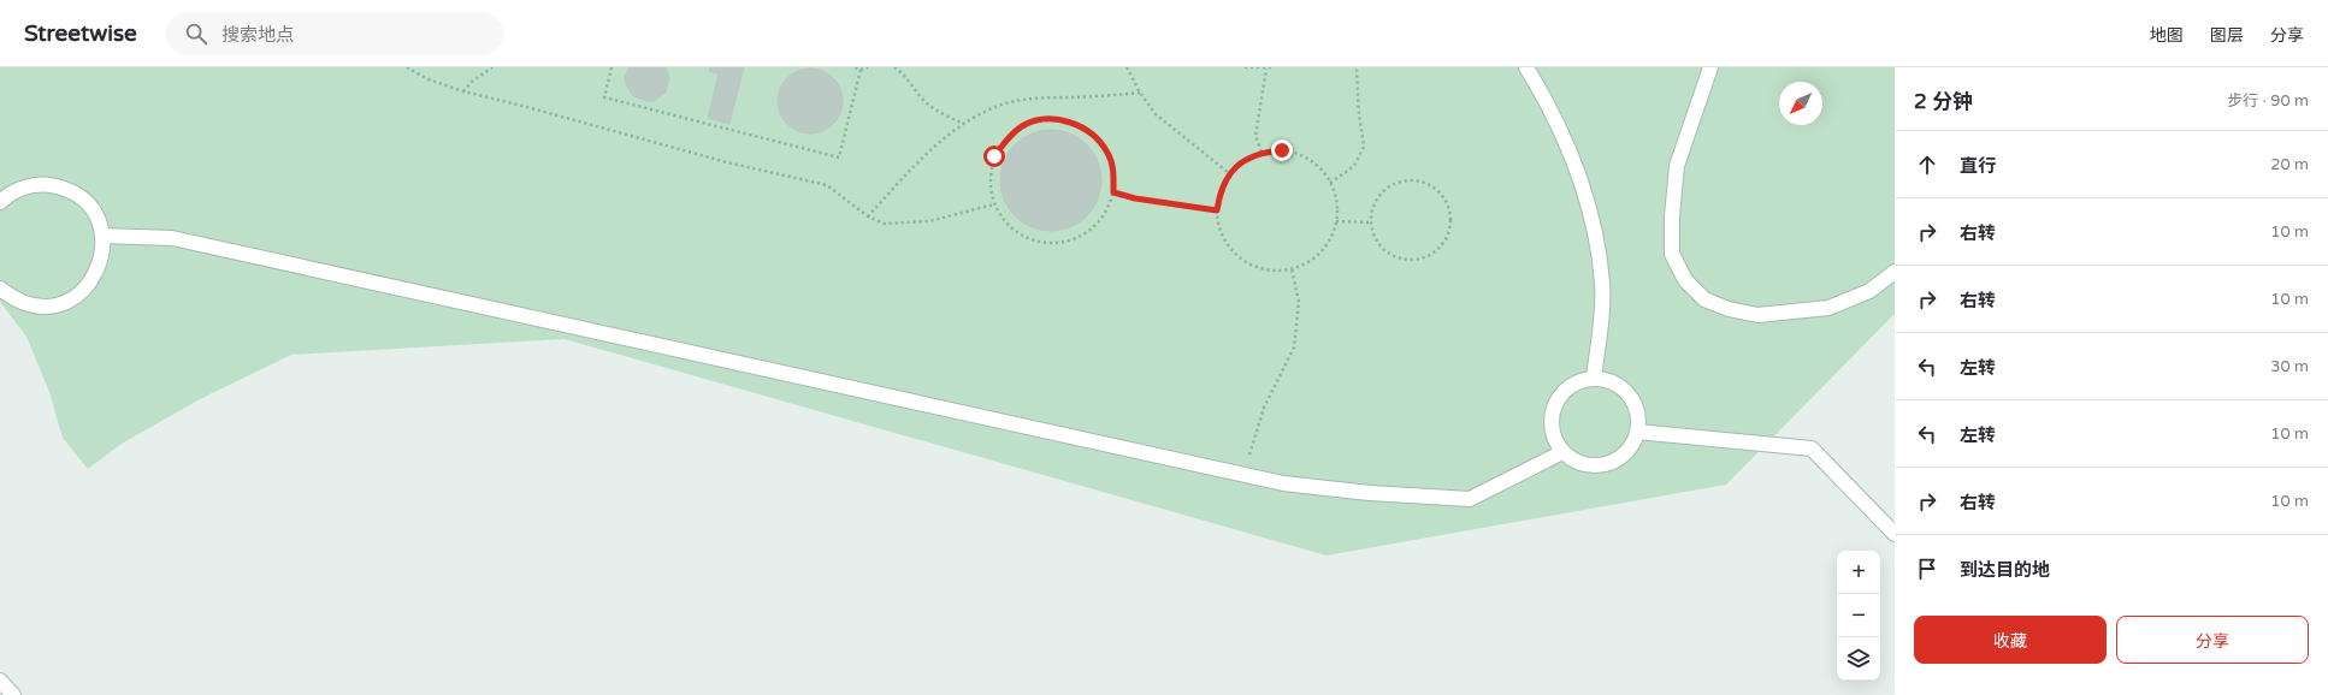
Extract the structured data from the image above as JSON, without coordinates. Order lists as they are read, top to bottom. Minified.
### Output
{"north":"bottom left","page":{"header":"Streetwise","search":"搜索地点","nav":["地图","图层","分享"],"heading":["2 分钟","步行 · 90 m"],"list":[["直行","20 m"],["右转","10 m"],["右转","10 m"],["左转","30 m"],["左转","10 m"],["右转","10 m"],"到达目的地"],"map_buttons":["+","−"],"buttons":["收藏","分享"]}}
